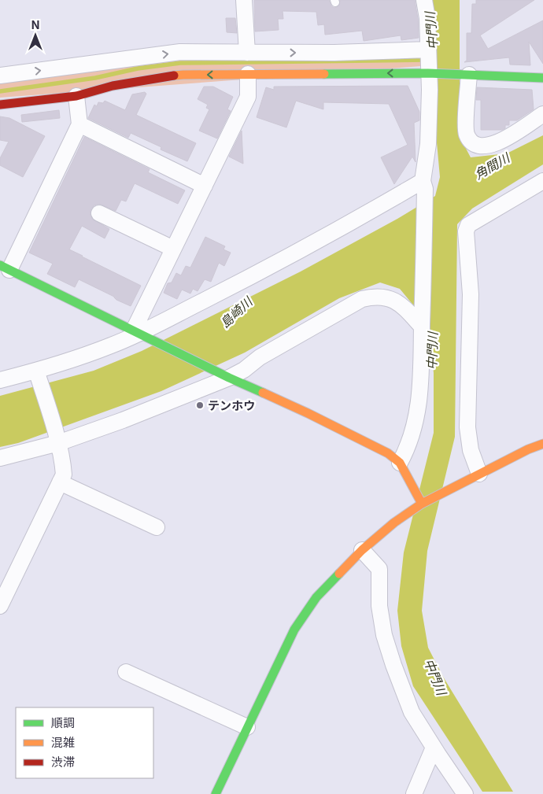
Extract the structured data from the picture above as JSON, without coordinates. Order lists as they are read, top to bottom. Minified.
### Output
{"water":["中門川","角間川","島崎川"],"places":["テンホウ"],"legend":["順調","混雑","渋滞"],"north":"top"}
